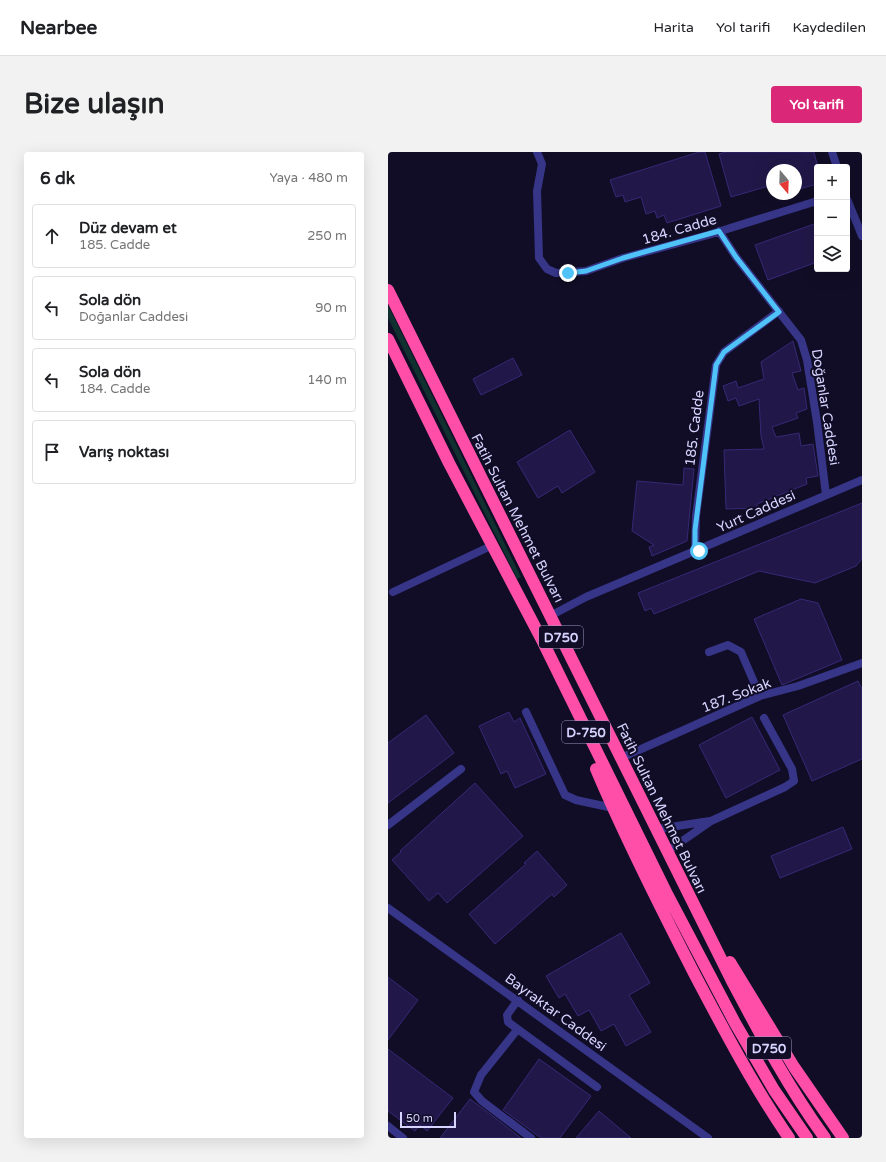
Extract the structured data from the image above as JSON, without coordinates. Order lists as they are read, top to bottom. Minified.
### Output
{"streets":{"highway":["Fatih Sultan Mehmet Bulvarı","D750","D-750"],"street":["184. Cadde","Doğanlar Caddesi","185. Cadde","Yurt Caddesi","187. Sokak","Bayraktar Caddesi"]},"crossings":[["184. Cadde","Doğanlar Caddesi"],["Doğanlar Caddesi","185. Cadde"],["Doğanlar Caddesi","Yurt Caddesi"],["185. Cadde","Yurt Caddesi"],["Yurt Caddesi","Fatih Sultan Mehmet Bulvarı"],["Fatih Sultan Mehmet Bulvarı","187. Sokak"]],"scale_bar":"50 m","north":"bottom","page":{"header":"Nearbee","nav":["Harita","Yol tarifi","Kaydedilen"],"buttons":"Yol tarifi","title":"Bize ulaşın","heading":["6 dk","Yaya · 480 m"],"map_buttons":["+","−"],"list":[["Düz devam et","185. Cadde","250 m"],["Sola dön","Doğanlar Caddesi","90 m"],["Sola dön","184. Cadde","140 m"],"Varış noktası"],"scale":"50 m"}}
